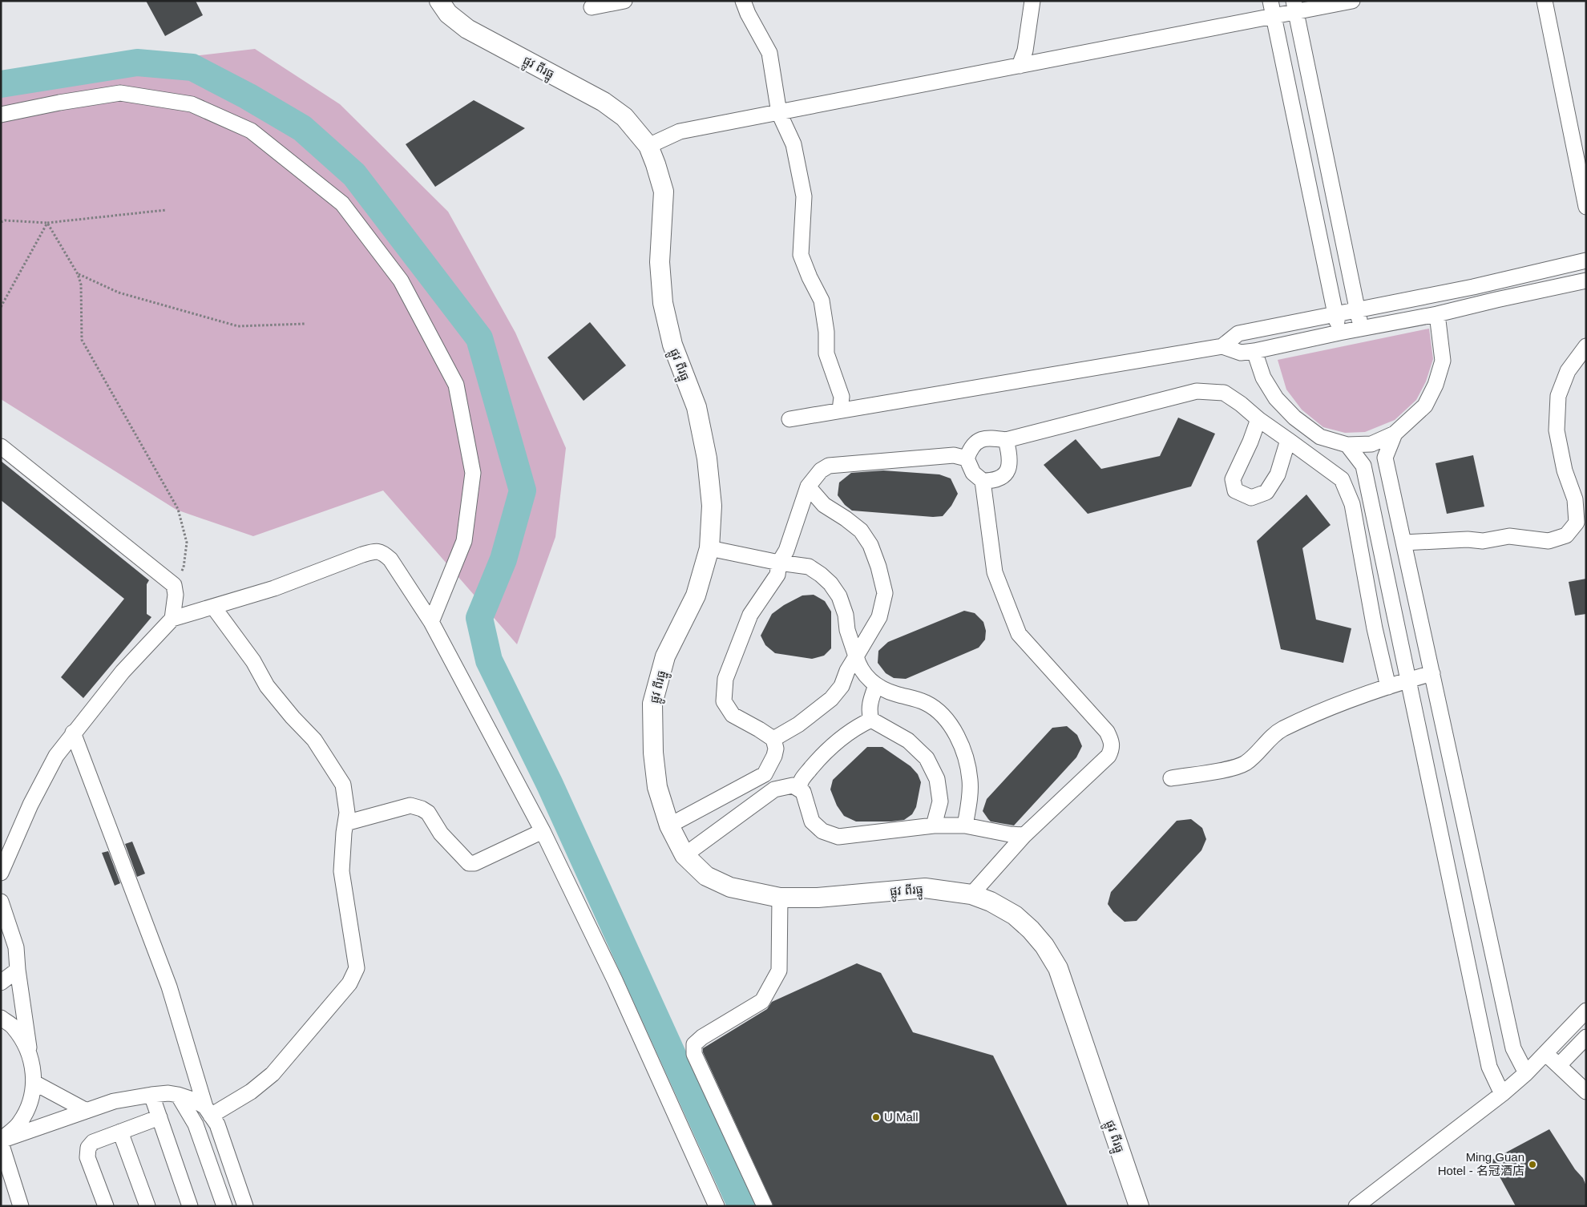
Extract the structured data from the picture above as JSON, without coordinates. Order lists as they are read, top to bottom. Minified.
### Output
{"streets":{"main road":["ផ្លូវ ពីរធ្នូ"]},"places":["U Mall","Ming Guan Hotel - 名冠酒店"]}
